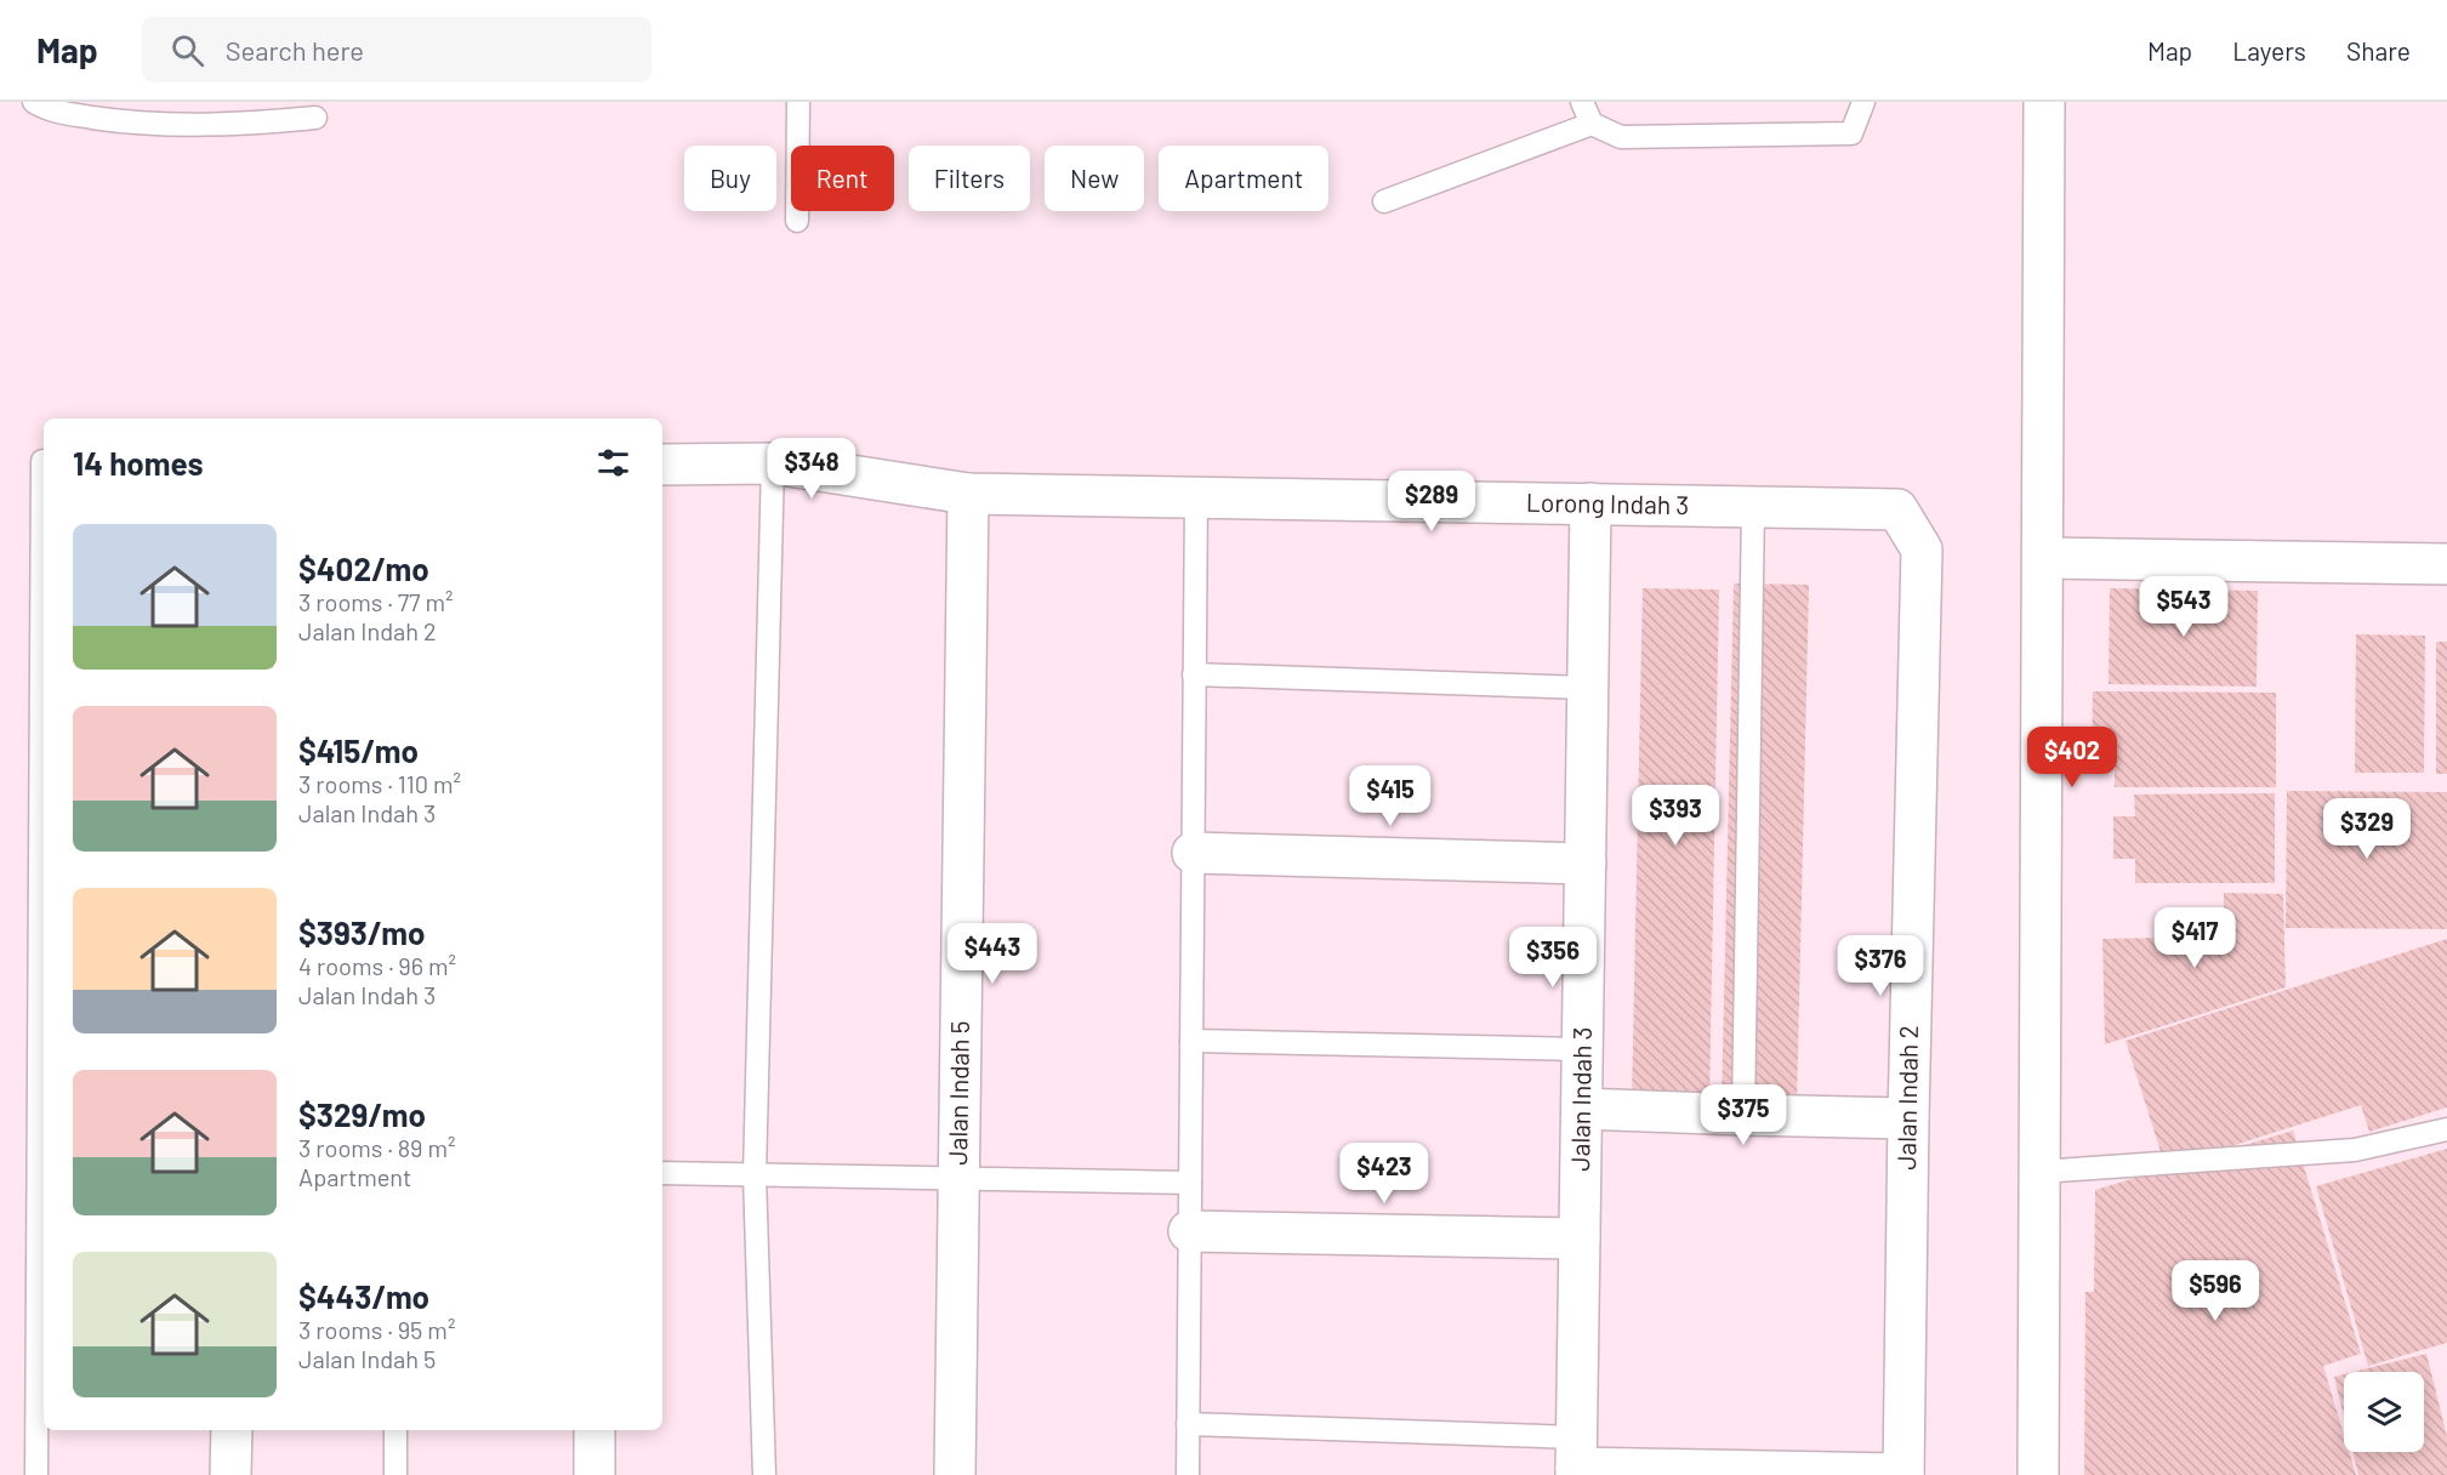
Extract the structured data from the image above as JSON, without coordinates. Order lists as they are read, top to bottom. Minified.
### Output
{"streets":{"street":["Lorong Indah 3","Jalan Indah 5","Jalan Indah 2","Jalan Indah 3"]},"crossings":[["Lorong Indah 3","Jalan Indah 5"],["Lorong Indah 3","Jalan Indah 2"],["Lorong Indah 3","Jalan Indah 3"]],"page":{"header":"Map","search":"Search here","nav":["Map","Layers","Share"],"chip":["Buy","Rent","Filters","New","Apartment"],"heading":"14 homes","price":["$348","$289","$543","$402","$415","$393","$329","$417","$443","$356","$376","$375","$423","$596"],"list":[{"name":"$402/mo","note":"3 rooms · 77 m² · Jalan Indah 2"},{"name":"$415/mo","note":"3 rooms · 110 m² · Jalan Indah 3"},{"name":"$393/mo","note":"4 rooms · 96 m² · Jalan Indah 3"},{"name":"$329/mo","note":"3 rooms · 89 m² · Apartment"},{"name":"$443/mo","note":"3 rooms · 95 m² · Jalan Indah 5"}]}}
